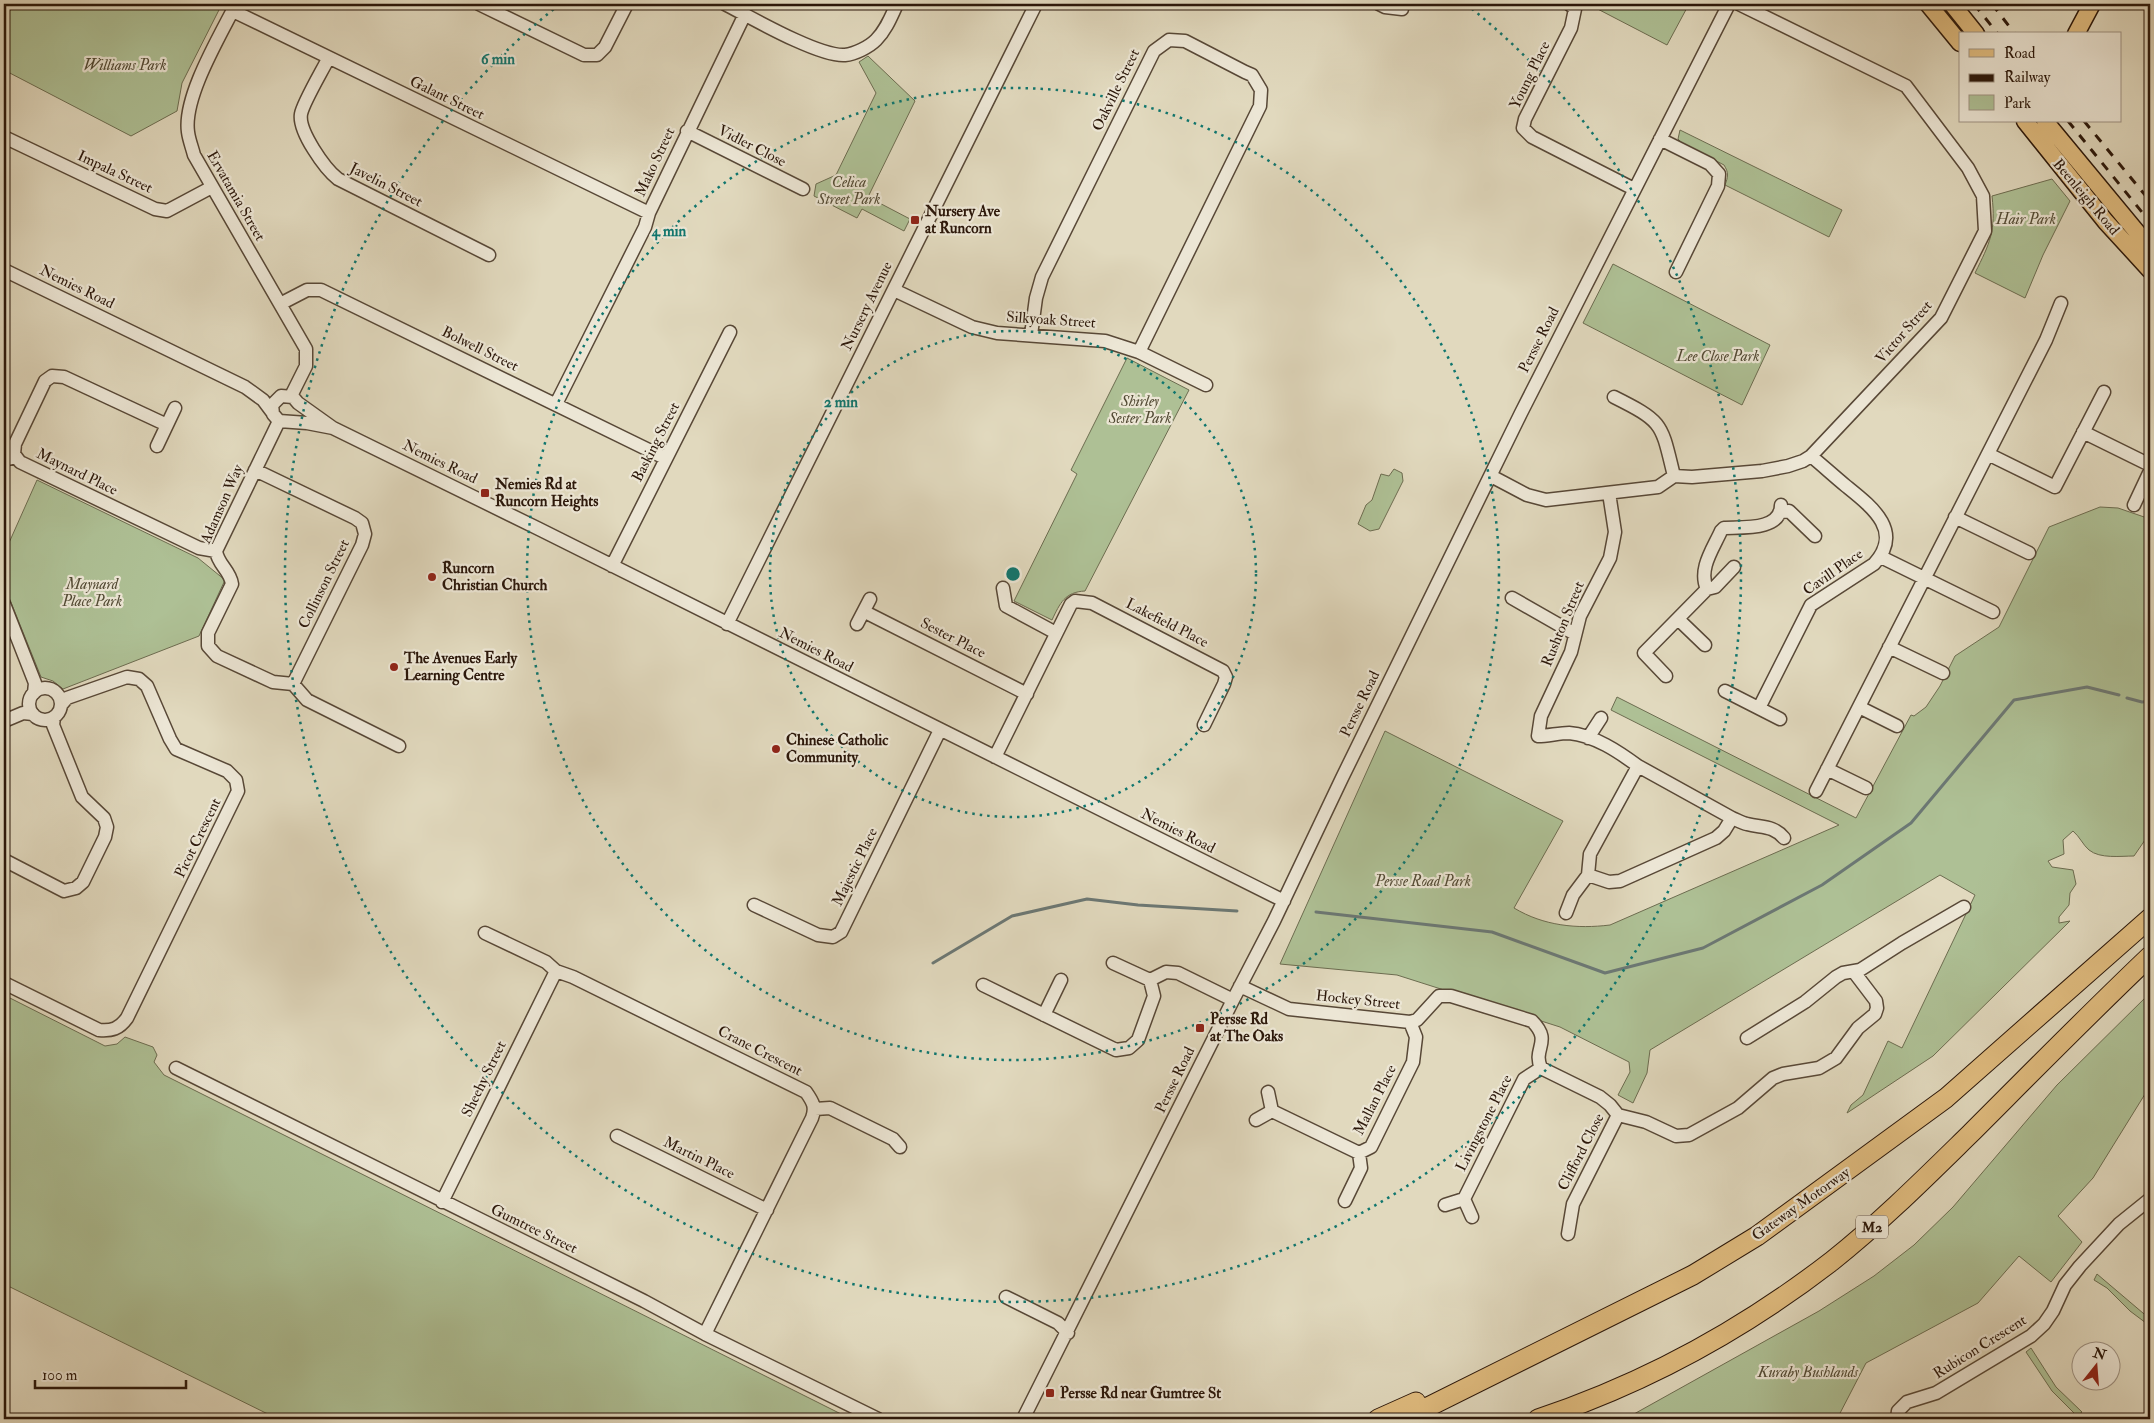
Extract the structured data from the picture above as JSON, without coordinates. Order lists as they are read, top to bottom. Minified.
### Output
{"streets":{"highway":["Gateway Motorway","M2"],"main road":["Beenleigh Road"],"street":["Young Place","Oakville Street","Galant Street","Vidler Close","Mako Street","Impala Street","Javelin Street","Ervatamia Street","Nemies Road","Nursery Avenue","Silkyoak Street","Victor Street","Persse Road","Bolwell Street","Basking Street","Maynard Place","Adamson Way","Cavill Place","Collinson Street","Lakefield Place","Rushton Street","Sester Place","Picot Crescent","Majestic Place","Hockey Street","Crane Crescent","Sheehy Street","Mallan Place","Livingstone Place","Clifford Close","Martin Place","Gumtree Street","Rubicon Crescent"]},"crossings":[["Young Place","Persse Road"],["Oakville Street","Silkyoak Street"],["Galant Street","Mako Street"],["Galant Street","Javelin Street"],["Galant Street","Ervatamia Street"],["Vidler Close","Mako Street"],["Mako Street","Bolwell Street"],["Impala Street","Ervatamia Street"],["Ervatamia Street","Nemies Road"],["Ervatamia Street","Bolwell Street"],["Nemies Road","Nursery Avenue"],["Nemies Road","Persse Road"],["Nemies Road","Basking Street"],["Nemies Road","Adamson Way"],["Nemies Road","Lakefield Place"],["Nemies Road","Majestic Place"],["Nursery Avenue","Silkyoak Street"],["Victor Street","Persse Road"],["Victor Street","Cavill Place"],["Victor Street","Rushton Street"],["Persse Road","Hockey Street"],["Bolwell Street","Basking Street"],["Maynard Place","Adamson Way"],["Adamson Way","Collinson Street"],["Lakefield Place","Sester Place"],["Hockey Street","Mallan Place"],["Hockey Street","Livingstone Place"],["Crane Crescent","Sheehy Street"],["Sheehy Street","Gumtree Street"]],"parks":["Williams Park","Celica Street Park","Hair Park","Lee Close Park","Shirley Sester Park","Maynard Place Park","Persse Road Park","Kuraby Bushlands"],"places":{"transit":["Nursery Ave at Runcorn","Nemies Rd at Runcorn Heights","Persse Rd at The Oaks","Persse Rd near Gumtree St"],"other":["Runcorn Christian Church","The Avenues Early Learning Centre","Chinese Catholic Community"]},"legend":["Road","Railway","Park"],"scale_bar":"100 m","north":"top","rings":["6 min","4 min","2 min"]}
